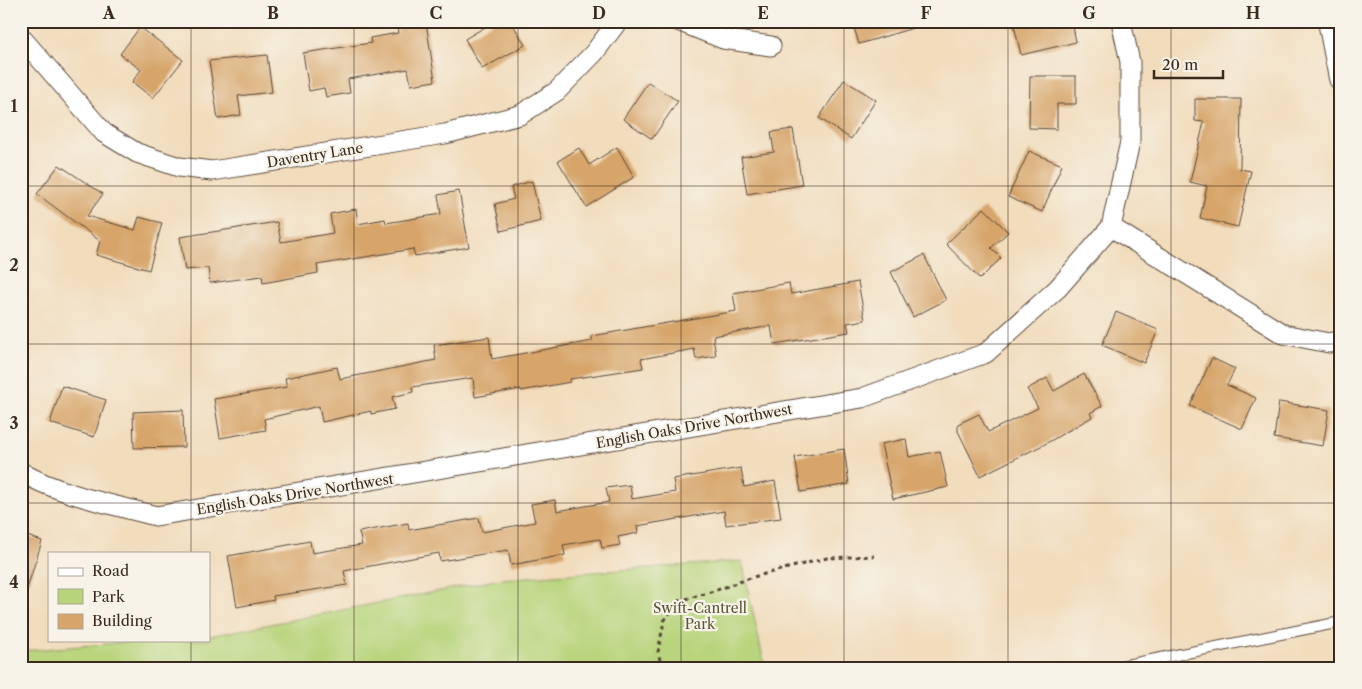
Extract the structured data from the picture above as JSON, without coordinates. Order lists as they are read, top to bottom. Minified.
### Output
{"streets":{"street":["Daventry Lane","English Oaks Drive Northwest"]},"parks":["Swift-Cantrell Park"],"legend":["Road","Park","Building"],"scale_bar":"20 m","grid":{"columns":["A","B","C","D","E","F","G","H"],"rows":["1","2","3","4"]}}
